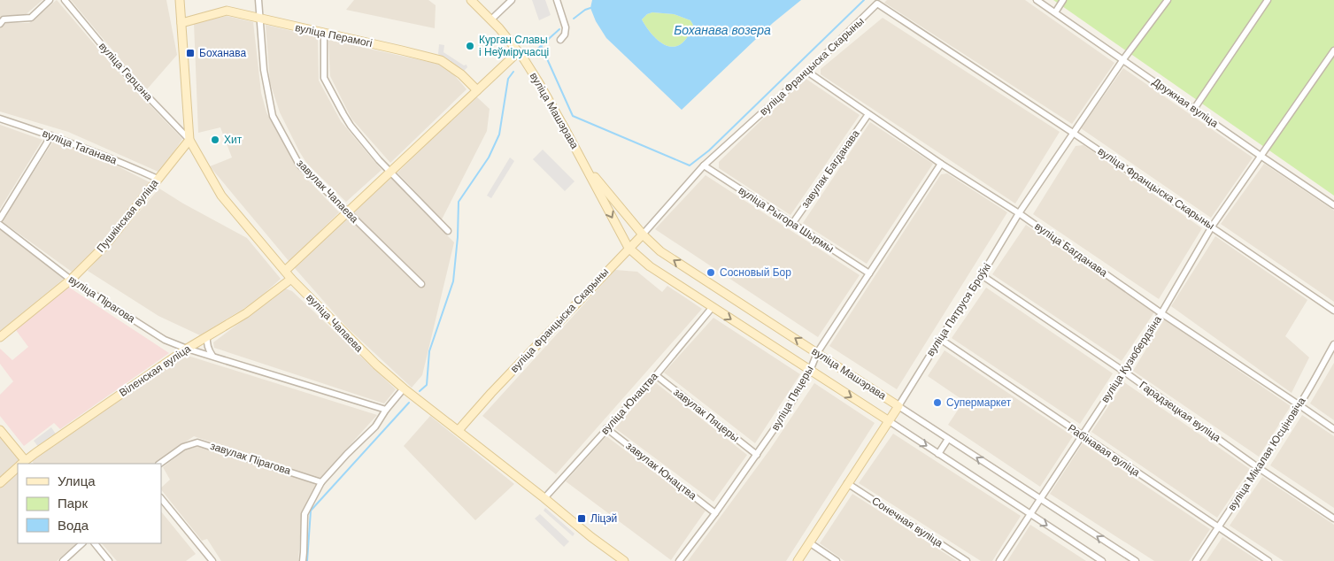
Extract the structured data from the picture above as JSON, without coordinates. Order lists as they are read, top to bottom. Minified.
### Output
{"streets":{"street":["вуліца Перамогі","вуліца Францыска Скарыны","вуліца Герцэна","Дружная вуліца","вуліца Машэрава","вуліца Таганава","завулак Багданава","завулак Чапаева","Пушкінская вуліца","вуліца Рыгора Шырмы","вуліца Багданава","вуліца Пірагова","вуліца Пятруся Броўкі","вуліца Чапаева","вуліца Кузюбердзіна","Віленская вуліца","вуліца Пяцеры","вуліца Юнацтва","Гарадзецкая вуліца","завулак Пяцеры","Рабінавая вуліца","вуліца Мікалая Юсціновіча","завулак Пірагова","завулак Юнацтва","Сонечная вуліца"]},"crossings":[["вуліца Перамогі","завулак Чапаева"],["вуліца Перамогі","вуліца Чапаева"],["вуліца Францыска Скарыны","вуліца Машэрава"],["вуліца Францыска Скарыны","вуліца Рыгора Шырмы"],["вуліца Францыска Скарыны","вуліца Багданава"],["вуліца Францыска Скарыны","вуліца Пятруся Броўкі"],["вуліца Францыска Скарыны","вуліца Чапаева"],["вуліца Францыска Скарыны","вуліца Кузюбердзіна"],["вуліца Герцэна","Пушкінская вуліца"],["вуліца Герцэна","вуліца Чапаева"],["Дружная вуліца","вуліца Пятруся Броўкі"],["Дружная вуліца","вуліца Кузюбердзіна"],["вуліца Машэрава","вуліца Пятруся Броўкі"],["вуліца Машэрава","вуліца Кузюбердзіна"],["вуліца Машэрава","вуліца Пяцеры"],["вуліца Машэрава","вуліца Юнацтва"],["вуліца Таганава","Пушкінская вуліца"],["завулак Багданава","вуліца Рыгора Шырмы"],["завулак Багданава","вуліца Багданава"],["Пушкінская вуліца","вуліца Пірагова"],["Пушкінская вуліца","вуліца Чапаева"],["вуліца Рыгора Шырмы","вуліца Пяцеры"],["вуліца Багданава","вуліца Пятруся Броўкі"],["вуліца Багданава","вуліца Кузюбердзіна"],["вуліца Багданава","вуліца Пяцеры"],["вуліца Багданава","вуліца Мікалая Юсціновіча"],["вуліца Пірагова","Віленская вуліца"],["вуліца Пятруся Броўкі","Гарадзецкая вуліца"],["вуліца Пятруся Броўкі","Рабінавая вуліца"],["вуліца Пятруся Броўкі","Сонечная вуліца"],["вуліца Чапаева","Віленская вуліца"],["вуліца Чапаева","вуліца Юнацтва"],["вуліца Кузюбердзіна","Гарадзецкая вуліца"],["вуліца Кузюбердзіна","Рабінавая вуліца"],["вуліца Пяцеры","завулак Пяцеры"],["вуліца Пяцеры","завулак Юнацтва"],["вуліца Юнацтва","завулак Пяцеры"],["вуліца Юнацтва","завулак Юнацтва"],["Гарадзецкая вуліца","вуліца Мікалая Юсціновіча"],["Рабінавая вуліца","вуліца Мікалая Юсціновіча"]],"water":["Боханава возера"],"places":{"other":["Курган Славы і Неўміручасці","Хит","Сосновый Бор","Супермаркет"],"transit":["Боханава","Ліцэй"]},"legend":["Улица","Парк","Вода"]}
